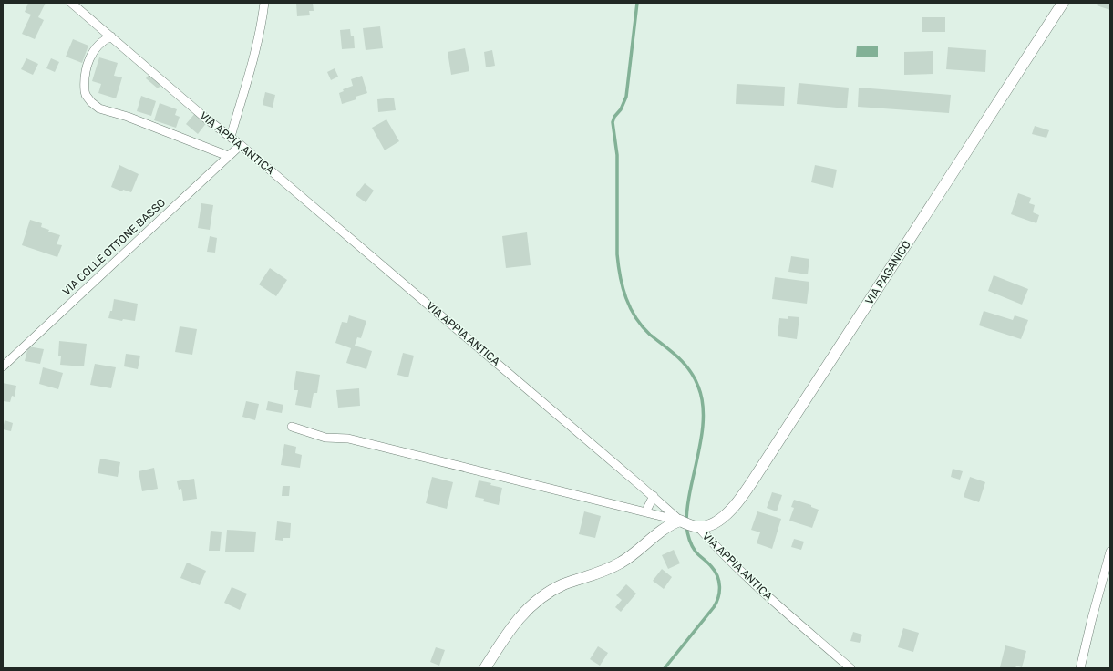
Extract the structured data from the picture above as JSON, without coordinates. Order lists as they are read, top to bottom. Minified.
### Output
{"streets":{"street":["VIA APPIA ANTICA","VIA COLLE OTTONE BASSO","VIA PAGANICO"]},"crossings":[["VIA APPIA ANTICA","VIA COLLE OTTONE BASSO"],["VIA APPIA ANTICA","VIA PAGANICO"]]}
